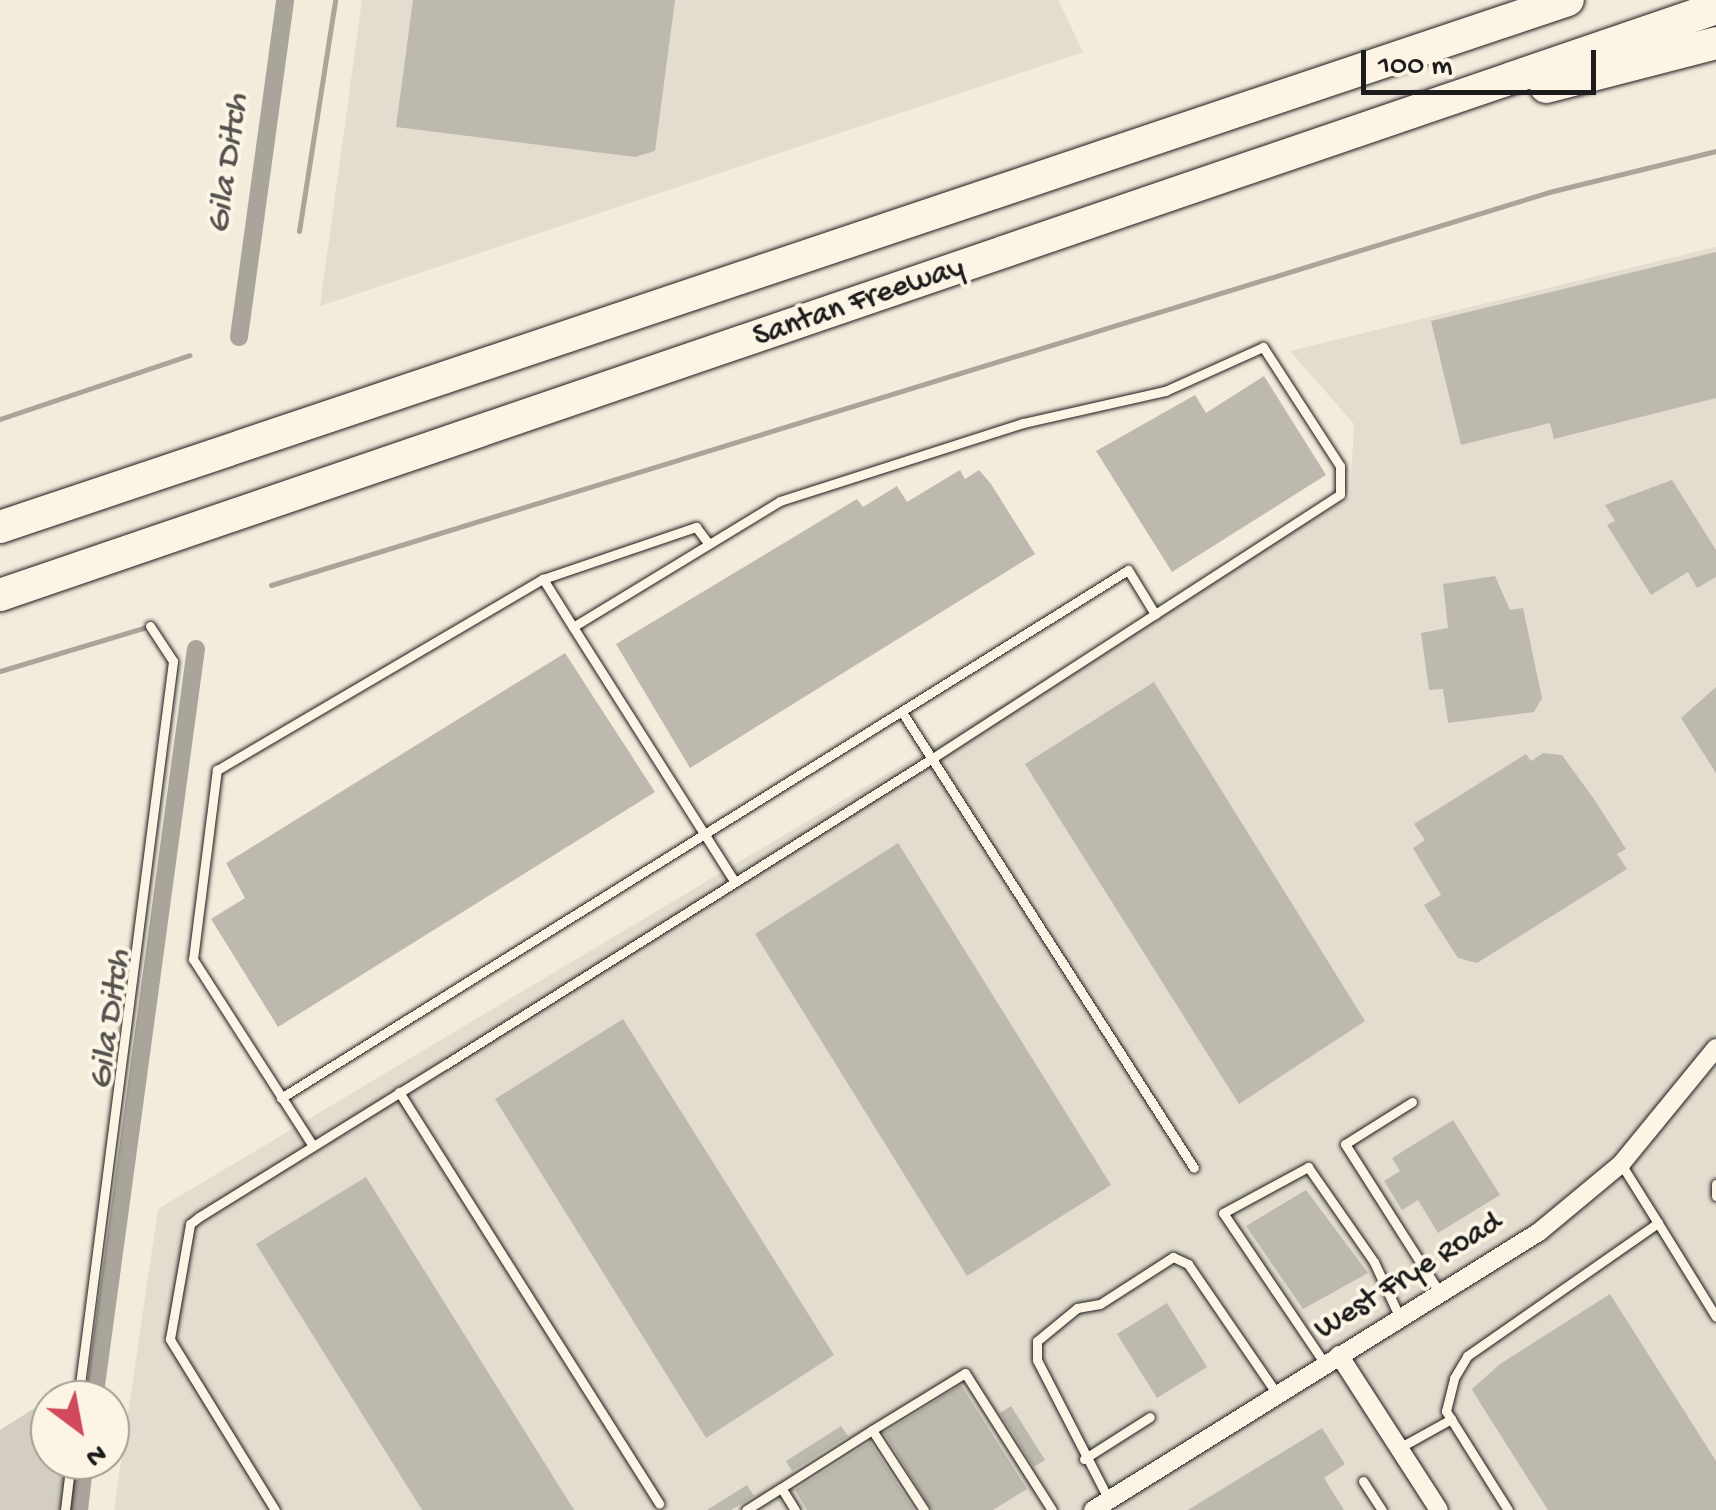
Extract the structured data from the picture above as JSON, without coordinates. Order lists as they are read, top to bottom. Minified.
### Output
{"streets":{"highway":["Santan Freeway"],"street":["West Frye Road"]},"water":["Gila Ditch"],"scale_bar":"100 m","north":"bottom right"}
